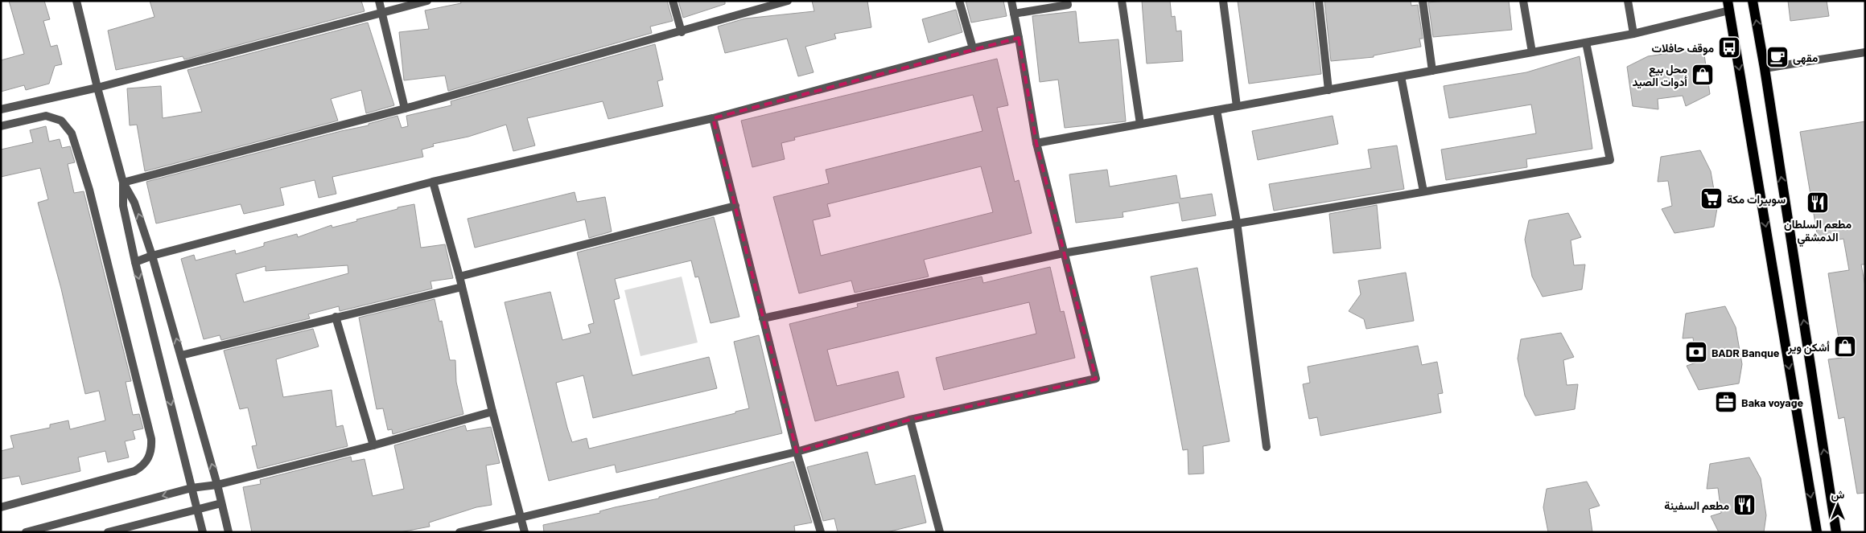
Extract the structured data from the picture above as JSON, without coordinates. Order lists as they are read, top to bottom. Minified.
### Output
{"places":{"bus stop":["موقف حافلات"],"cafe":["مقهى"],"shop":["محل بيع أدوات الصيد","أشكن وير"],"supermarket":["سوبيرات مكة"],"restaurant":["مطعم السلطان الدمشقي","مطعم السفينة"],"bank":["BADR Banque"],"office":["Baka voyage"]},"north":"top"}
